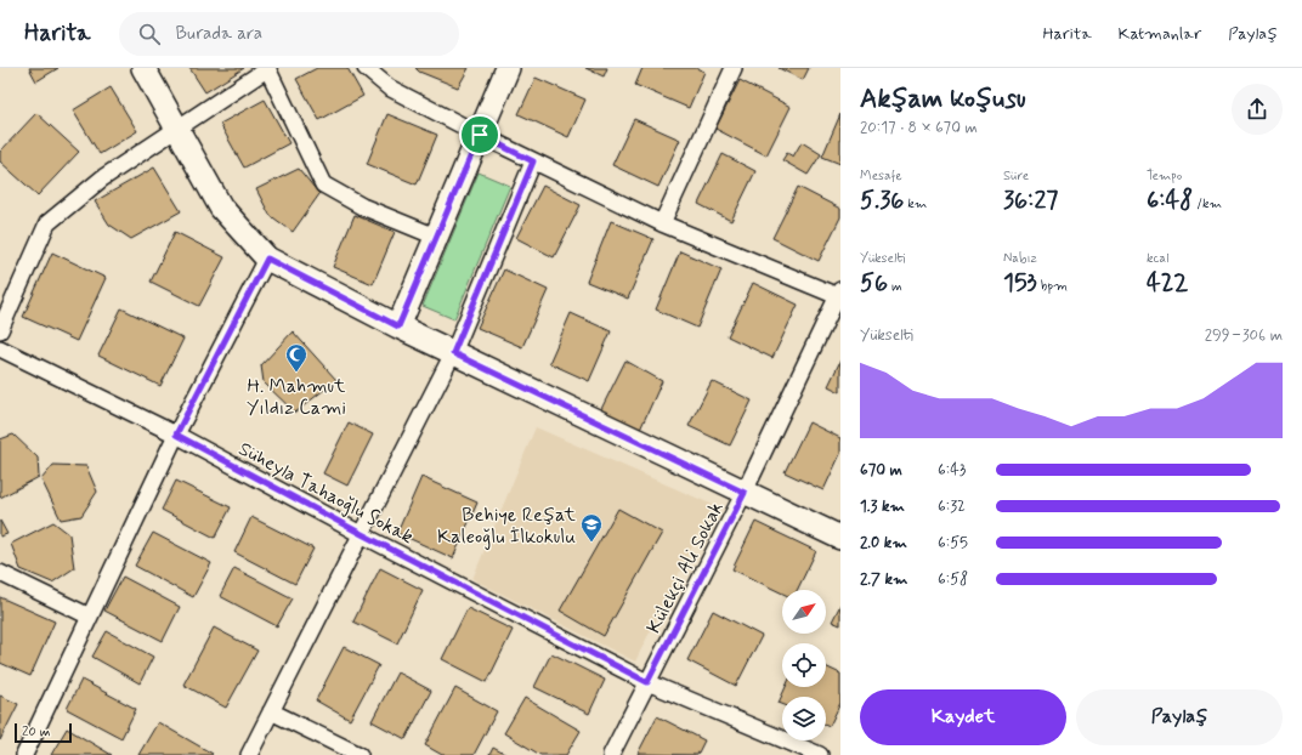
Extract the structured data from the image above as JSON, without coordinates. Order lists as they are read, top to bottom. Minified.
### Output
{"streets":{"street":["Süheyla Tahaoğlu Sokak","Külekçi Ali Sokak"]},"crossings":[["Süheyla Tahaoğlu Sokak","Külekçi Ali Sokak"]],"places":{"mosque":["H. Mahmut Yıldız Cami"],"school or university":["Behiye Reşat Kaleoğlu İlkokulu"]},"scale_bar":"20 m","north":"top right","page":{"header":"Harita","search":"Burada ara","nav":["Harita","Katmanlar","Paylaş"],"heading":["Akşam koşusu","20:17 · 8 × 670 m"],"stats":[["Mesafe","5.36 km"],["Süre","36:27"],["Tempo","6:48 /km"],["Yükselti","56 m"],["Nabız","153 bpm"],["kcal","422"]],"chart":["Yükselti","299–306 m"],"list":[{"name":"670 m","note":"6:43"},{"name":"1.3 km","note":"6:32"},{"name":"2.0 km","note":"6:55"},{"name":"2.7 km","note":"6:58"}],"buttons":["Kaydet","Paylaş"],"scale":"20 m"}}
